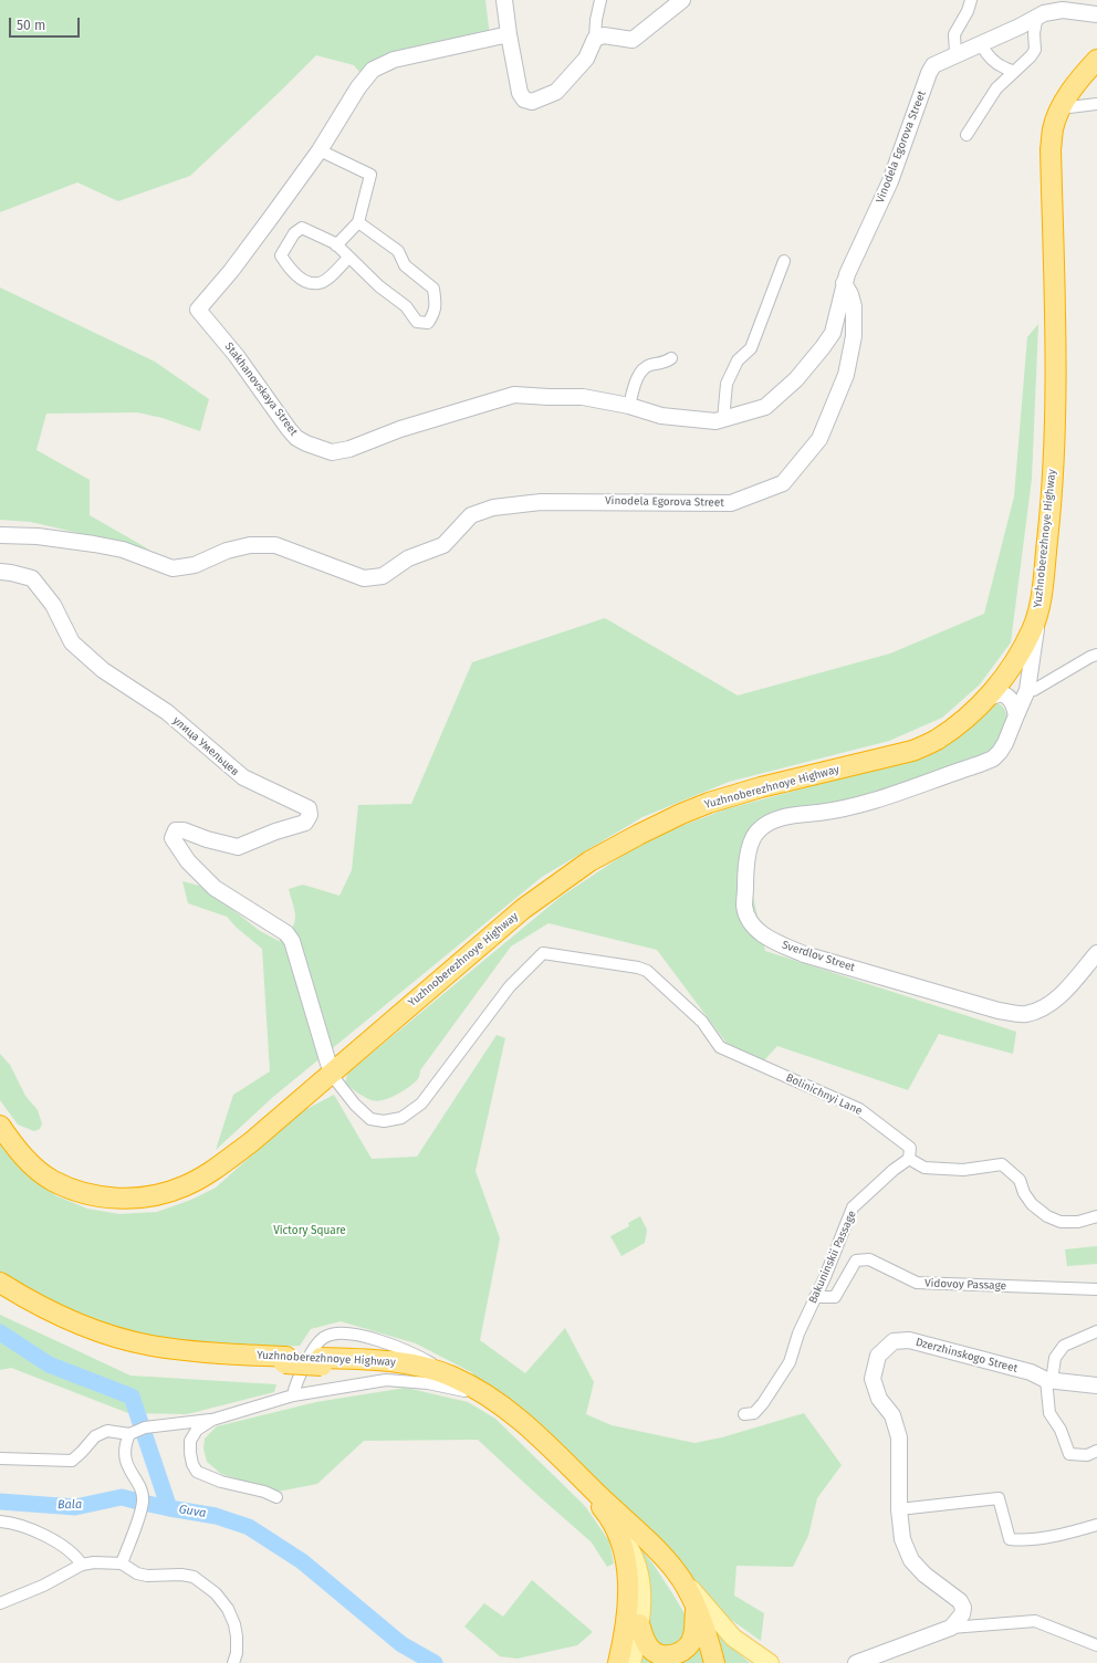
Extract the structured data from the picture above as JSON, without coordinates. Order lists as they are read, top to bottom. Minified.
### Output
{"streets":{"highway":["Yuzhnoberezhnoye Highway"],"main road":["Vinodela Egorova Street","Stakhanovskaya Street","улица Умельцев","Sverdlov Street","Dzerzhinskogo Street"],"street":["Bolinichnyi Lane","Bakuninskii Passage","Vidovoy Passage"]},"crossings":[["Vinodela Egorova Street","Stakhanovskaya Street"],["Yuzhnoberezhnoye Highway","улица Умельцев"],["Yuzhnoberezhnoye Highway","Sverdlov Street"],["Yuzhnoberezhnoye Highway","Bolinichnyi Lane"],["улица Умельцев","Bolinichnyi Lane"],["Bolinichnyi Lane","Bakuninskii Passage"],["Bakuninskii Passage","Vidovoy Passage"]],"water":["Bala","Guva"],"parks":["Victory Square"],"scale_bar":"50 m"}
